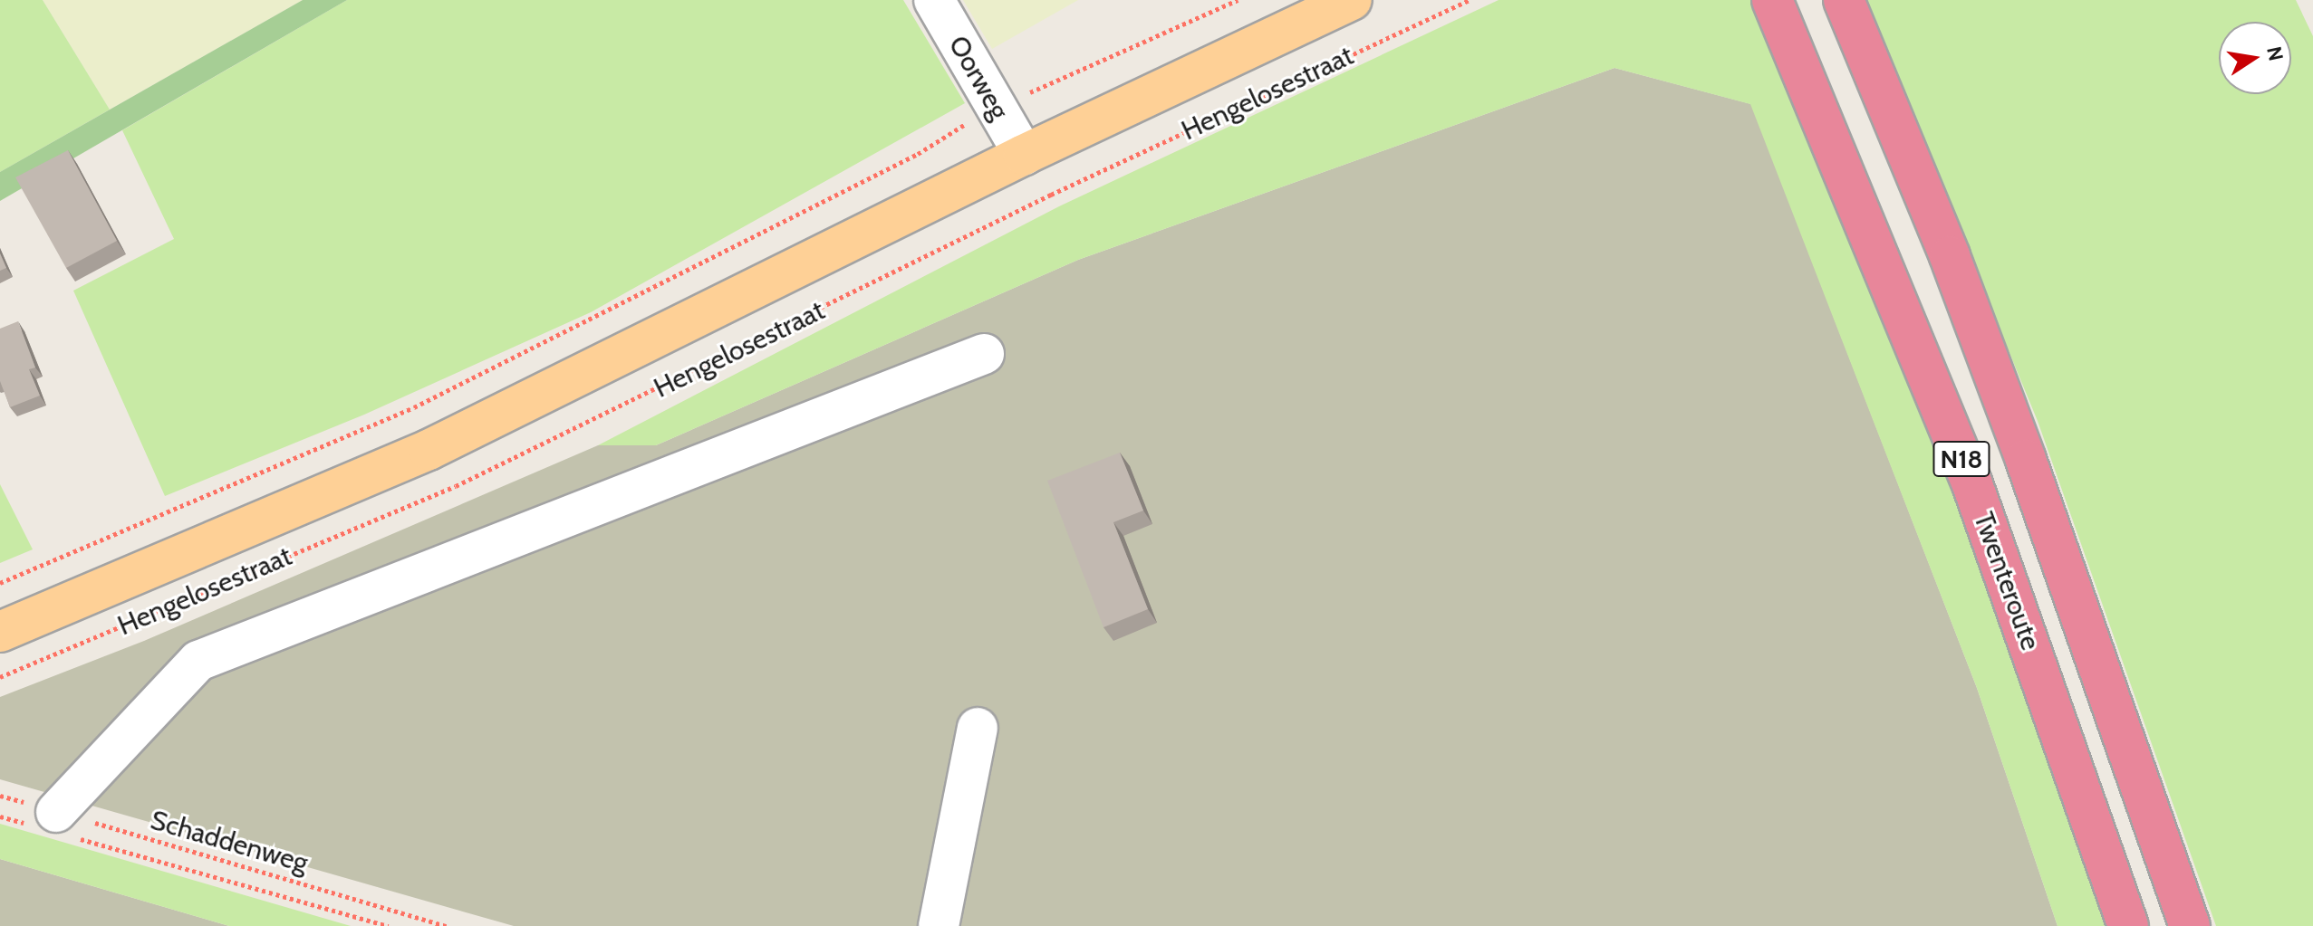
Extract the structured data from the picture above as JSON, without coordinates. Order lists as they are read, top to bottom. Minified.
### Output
{"streets":{"highway":["N18","Twenteroute"],"main road":["Hengelosestraat"],"street":["Oorweg"],"path":["Schaddenweg"]},"crossings":[["Oorweg","Hengelosestraat"]],"north":"right"}
